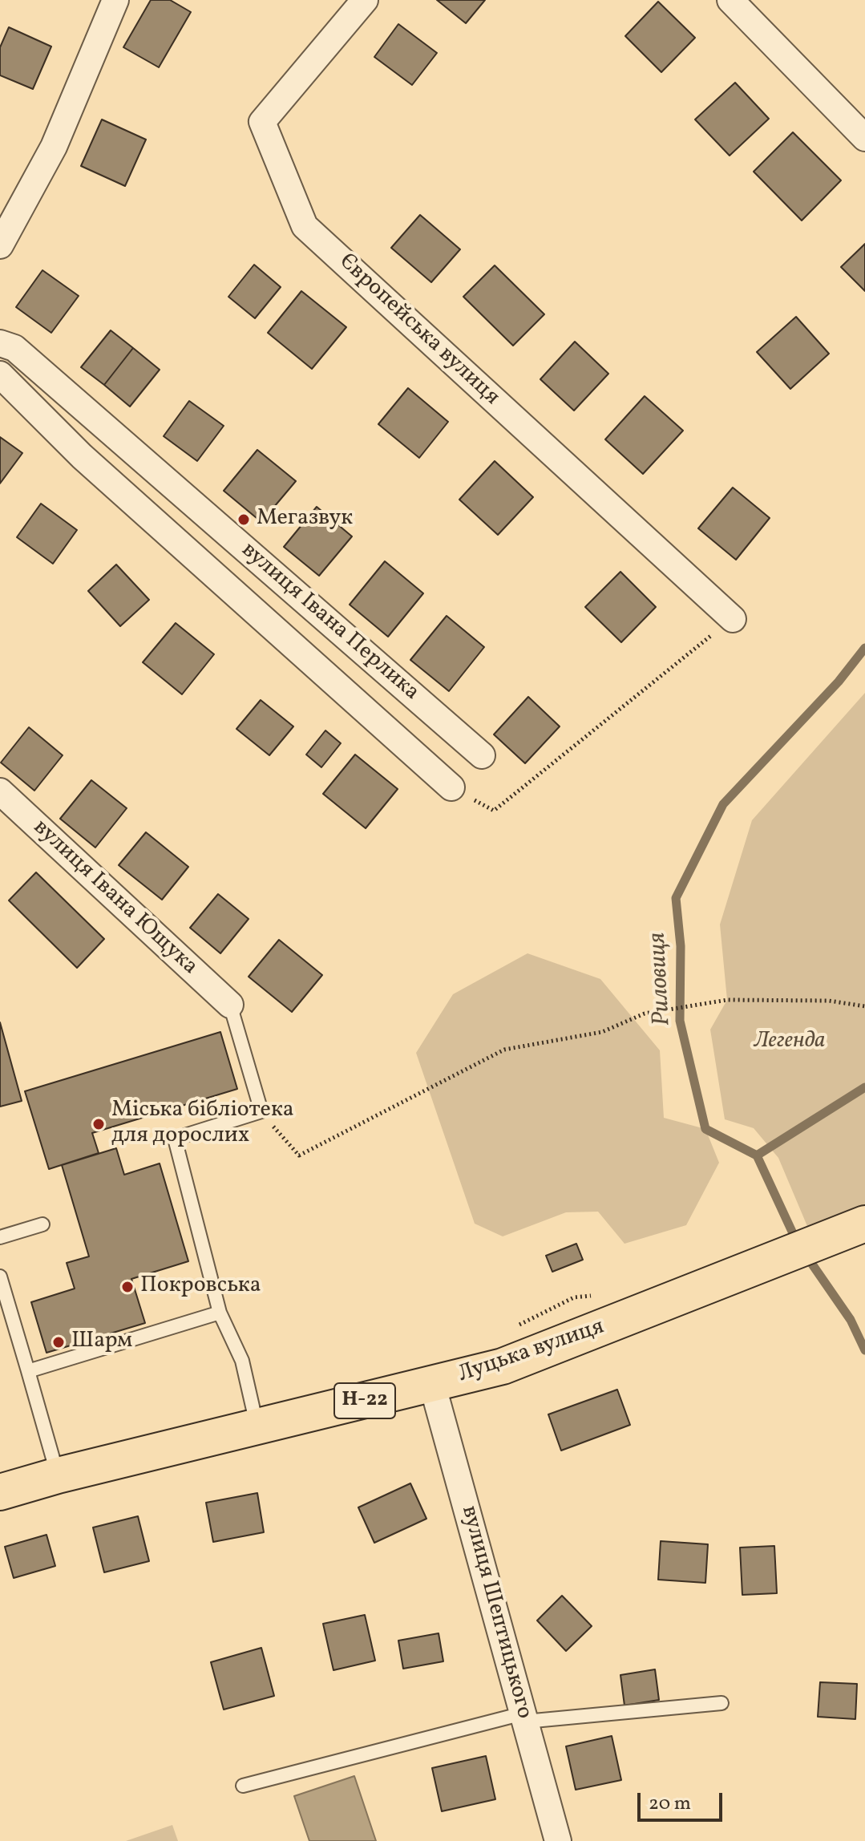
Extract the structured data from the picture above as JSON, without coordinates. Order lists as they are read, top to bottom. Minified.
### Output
{"streets":{"main road":["Луцька вулиця","Н-22"],"street":["Європейська вулиця","вулиця Івана Перлика","вулиця Івана Ющука","вулиця Шептицького"]},"crossings":[["Луцька вулиця","вулиця Шептицького"]],"water":["Риловиця"],"parks":["Легенда"],"places":["Мегазвук","Міська бібліотека для дорослих","Покровська","Шарм"],"scale_bar":"20 m"}
